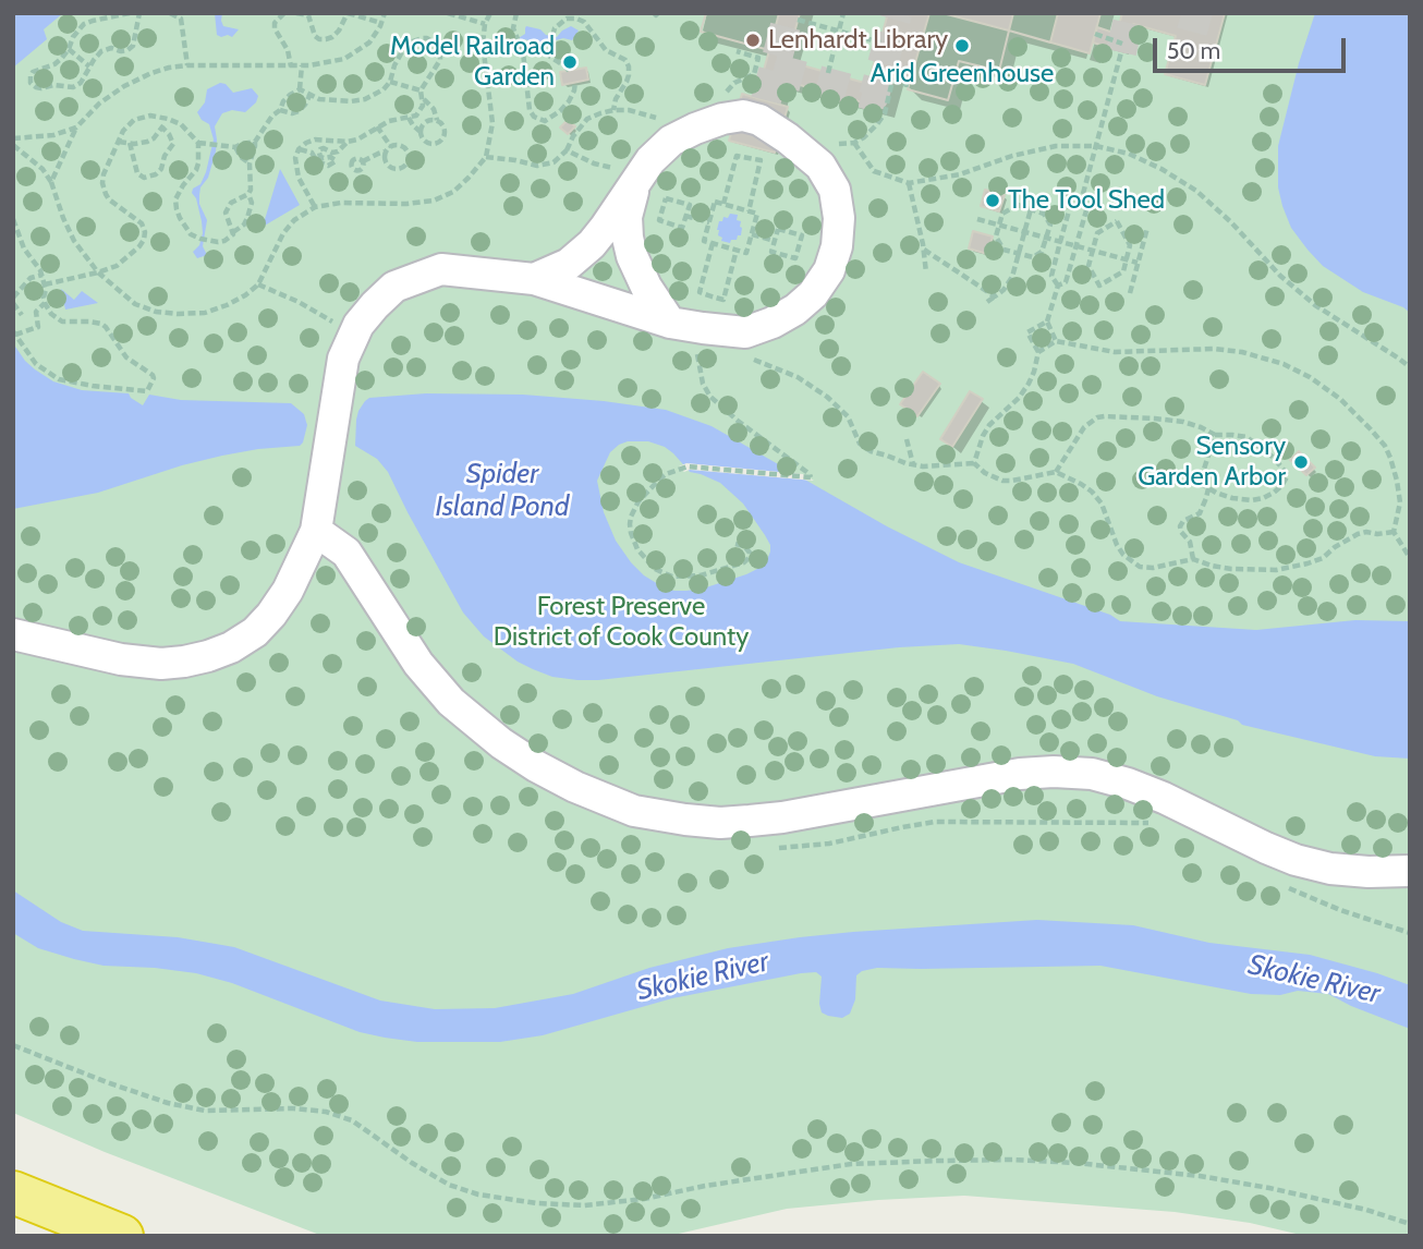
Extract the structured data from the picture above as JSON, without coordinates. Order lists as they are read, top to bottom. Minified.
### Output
{"water":["Spider Island Pond","Skokie River"],"parks":["Forest Preserve District of Cook County"],"places":["Lenhardt Library","Arid Greenhouse","Model Railroad Garden","The Tool Shed","Sensory Garden Arbor"],"scale_bar":"50 m"}
